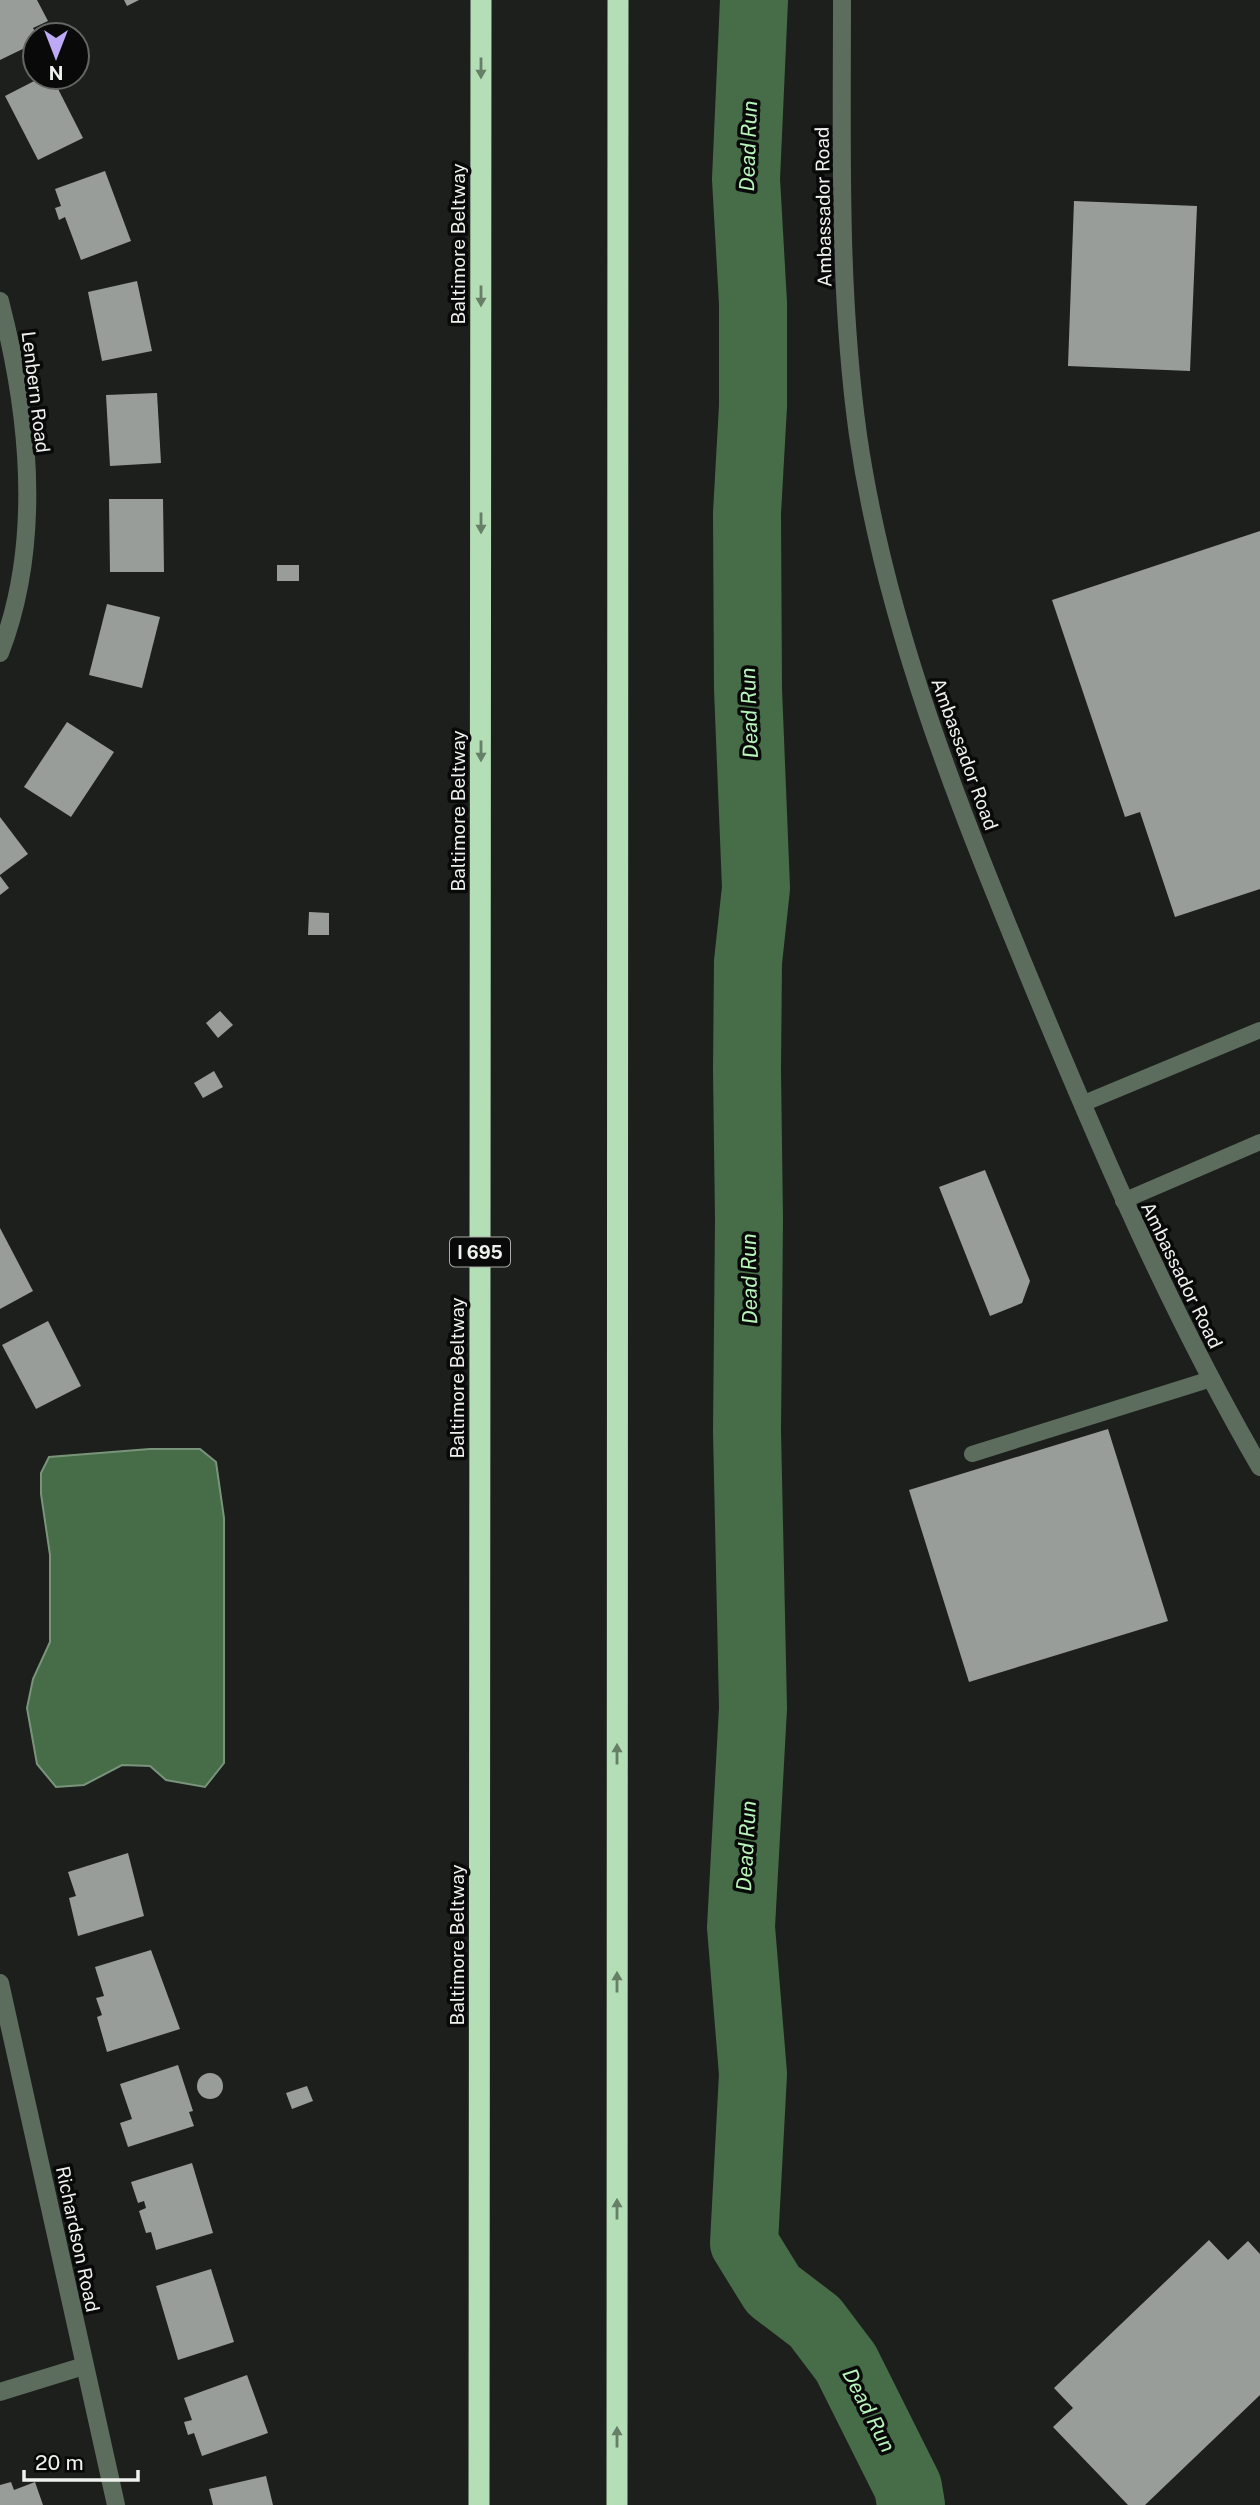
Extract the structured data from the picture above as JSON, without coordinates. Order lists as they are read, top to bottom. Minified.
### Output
{"streets":{"highway":["Baltimore Beltway","I 695"],"street":["Ambassador Road","Lenbern Road","Richardson Road"]},"water":["Dead Run"],"scale_bar":"20 m","north":"bottom"}
